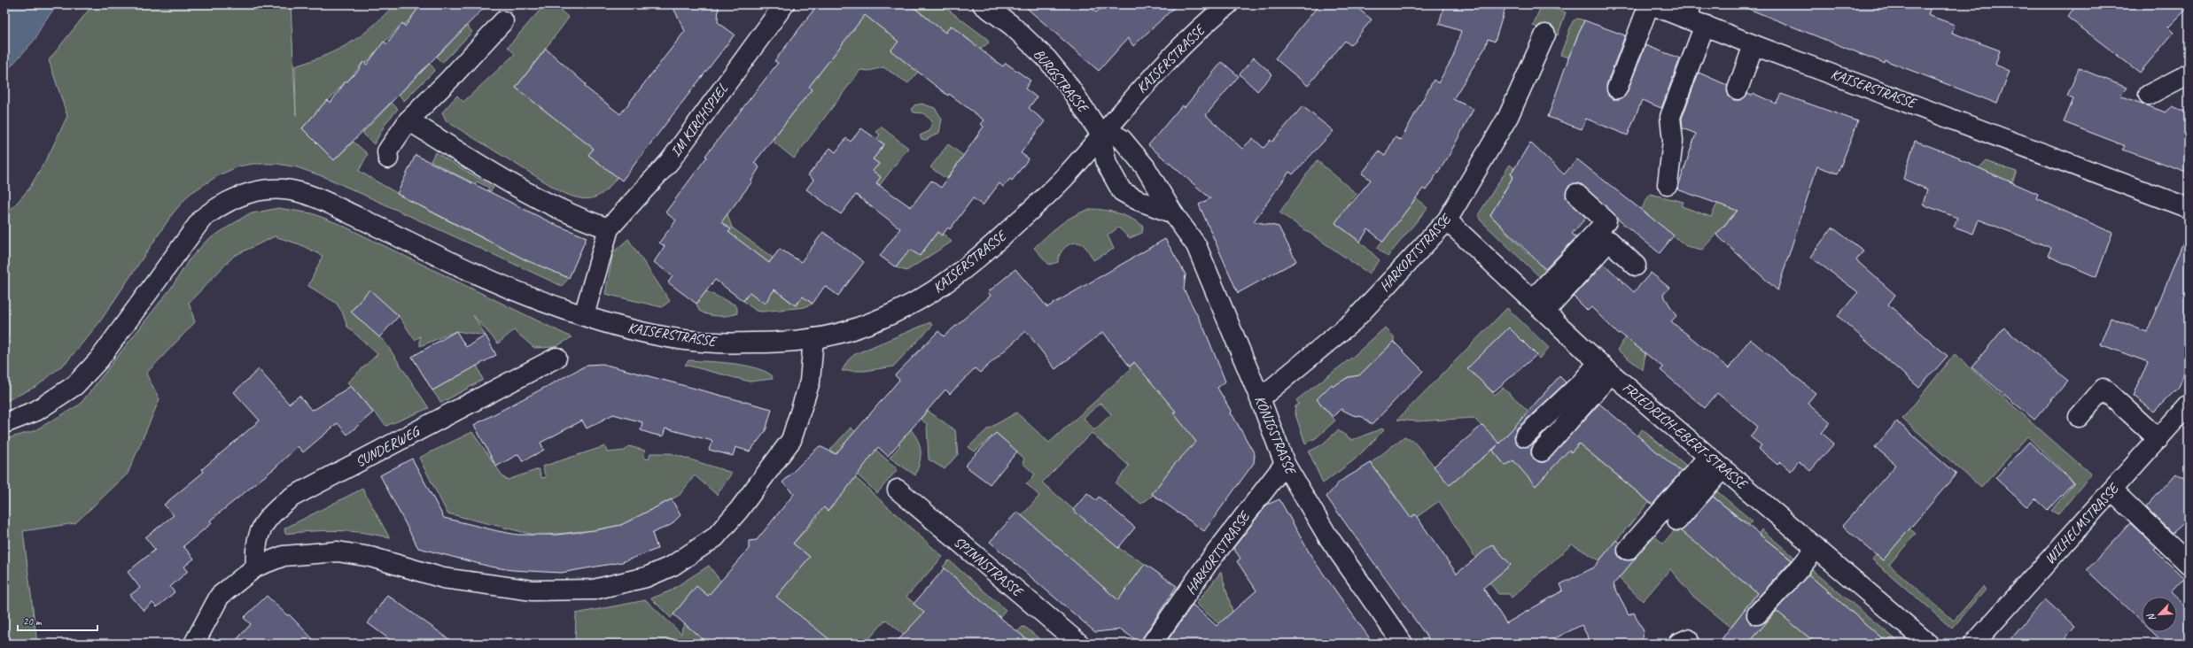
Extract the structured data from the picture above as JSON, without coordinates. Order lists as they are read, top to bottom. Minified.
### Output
{"streets":{"street":["KAISERSTRASSE","BURGSTRASSE","IM KIRCHSPIEL","HARKORTSTRASSE","KÖNIGSTRASSE","FRIEDRICH-EBERT-STRASSE","SUNDERWEG","WILHELMSTRASSE","SPINNSTRASSE"]},"crossings":[["KAISERSTRASSE","BURGSTRASSE"],["KAISERSTRASSE","IM KIRCHSPIEL"],["KAISERSTRASSE","KÖNIGSTRASSE"],["BURGSTRASSE","KÖNIGSTRASSE"],["HARKORTSTRASSE","KÖNIGSTRASSE"],["HARKORTSTRASSE","FRIEDRICH-EBERT-STRASSE"]],"scale_bar":"20 m","north":"bottom left"}
